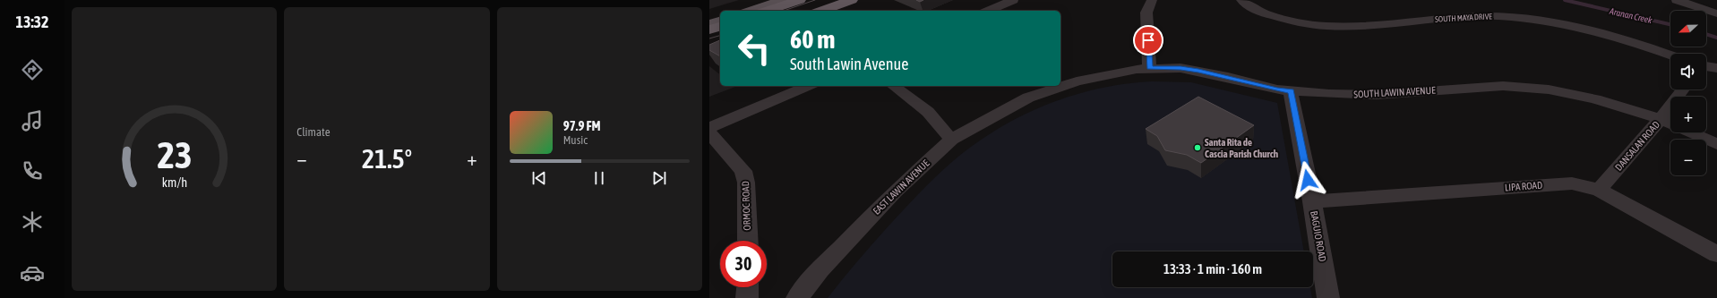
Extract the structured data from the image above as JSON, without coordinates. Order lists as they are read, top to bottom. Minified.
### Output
{"streets":{"street":["SOUTH MAYA DRIVE","SOUTH LAWIN AVENUE","DANSALAN ROAD","LIPA ROAD","EAST LAWIN AVENUE","ORMOC ROAD","BAGUIO ROAD"]},"crossings":[["SOUTH LAWIN AVENUE","DANSALAN ROAD"],["SOUTH LAWIN AVENUE","EAST LAWIN AVENUE"],["SOUTH LAWIN AVENUE","BAGUIO ROAD"],["DANSALAN ROAD","LIPA ROAD"],["LIPA ROAD","BAGUIO ROAD"]],"water":["Aranan Creek"],"places":["Santa Rita de Cascia Parish Church"],"north":"left","page":{"tabs":"13:32","tile":"Climate","map_buttons":["+","−"],"turn":["60 m","South Lawin Avenue"],"song":["97.9 FM","Music"],"heat":["−","21.5°","+"],"limit":"30","trip":"13:33 · 1 min · 160 m","gauge":["23","km/h"]}}
